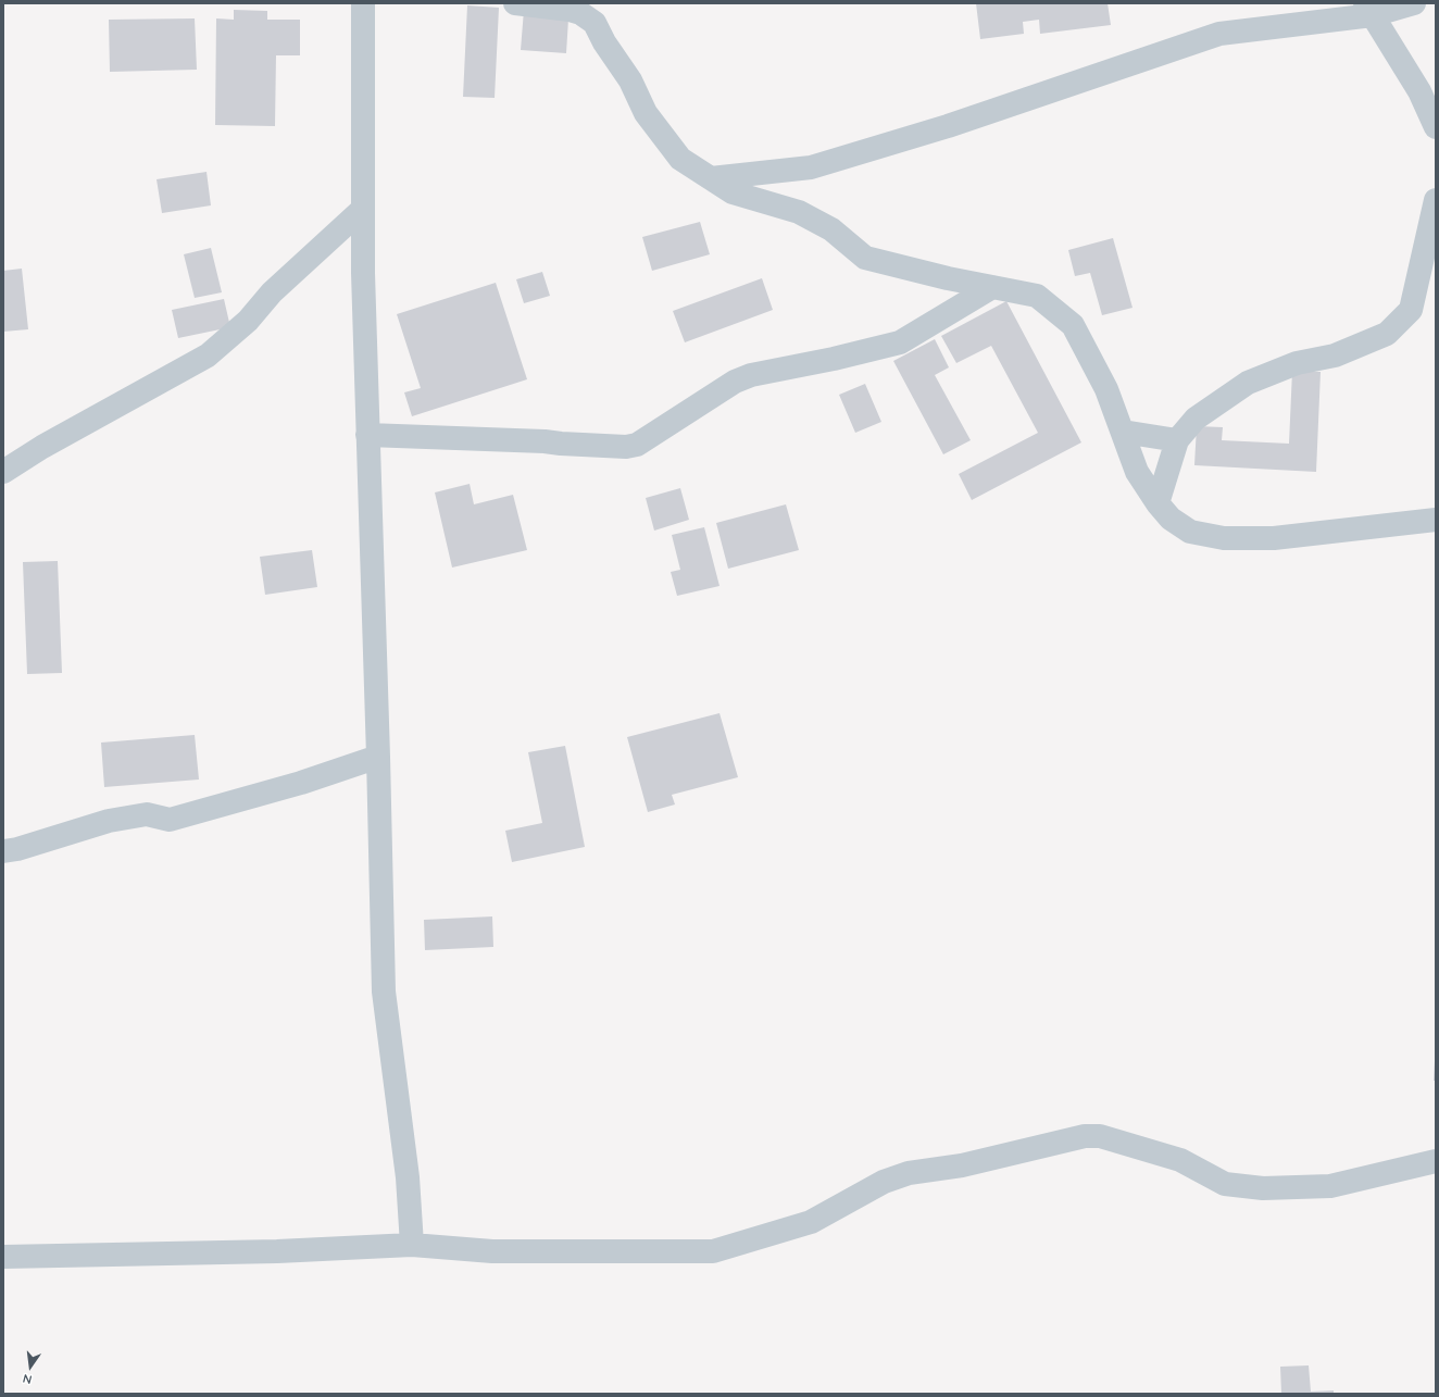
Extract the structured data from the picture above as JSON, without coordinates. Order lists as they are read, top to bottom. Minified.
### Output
{"north":"bottom"}
